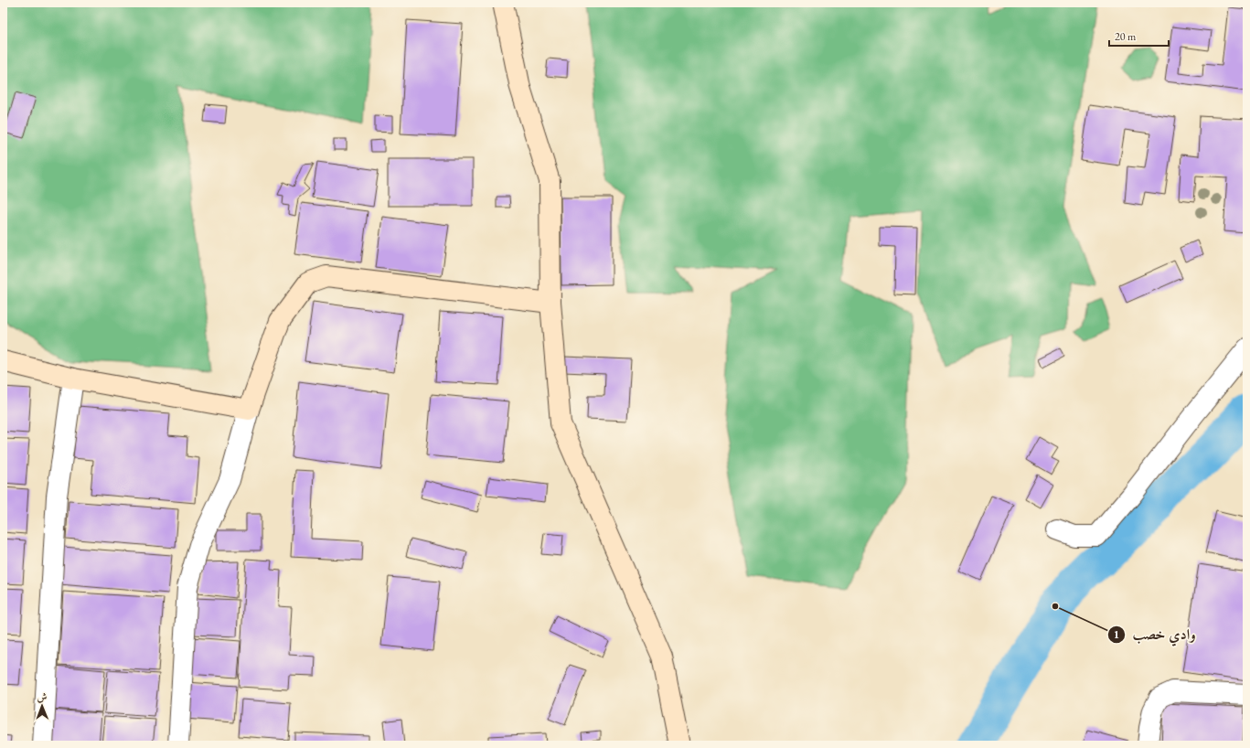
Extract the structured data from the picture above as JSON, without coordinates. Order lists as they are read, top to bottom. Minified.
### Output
{"places":["وادي خصب"],"scale_bar":"20 m","north":"top"}
